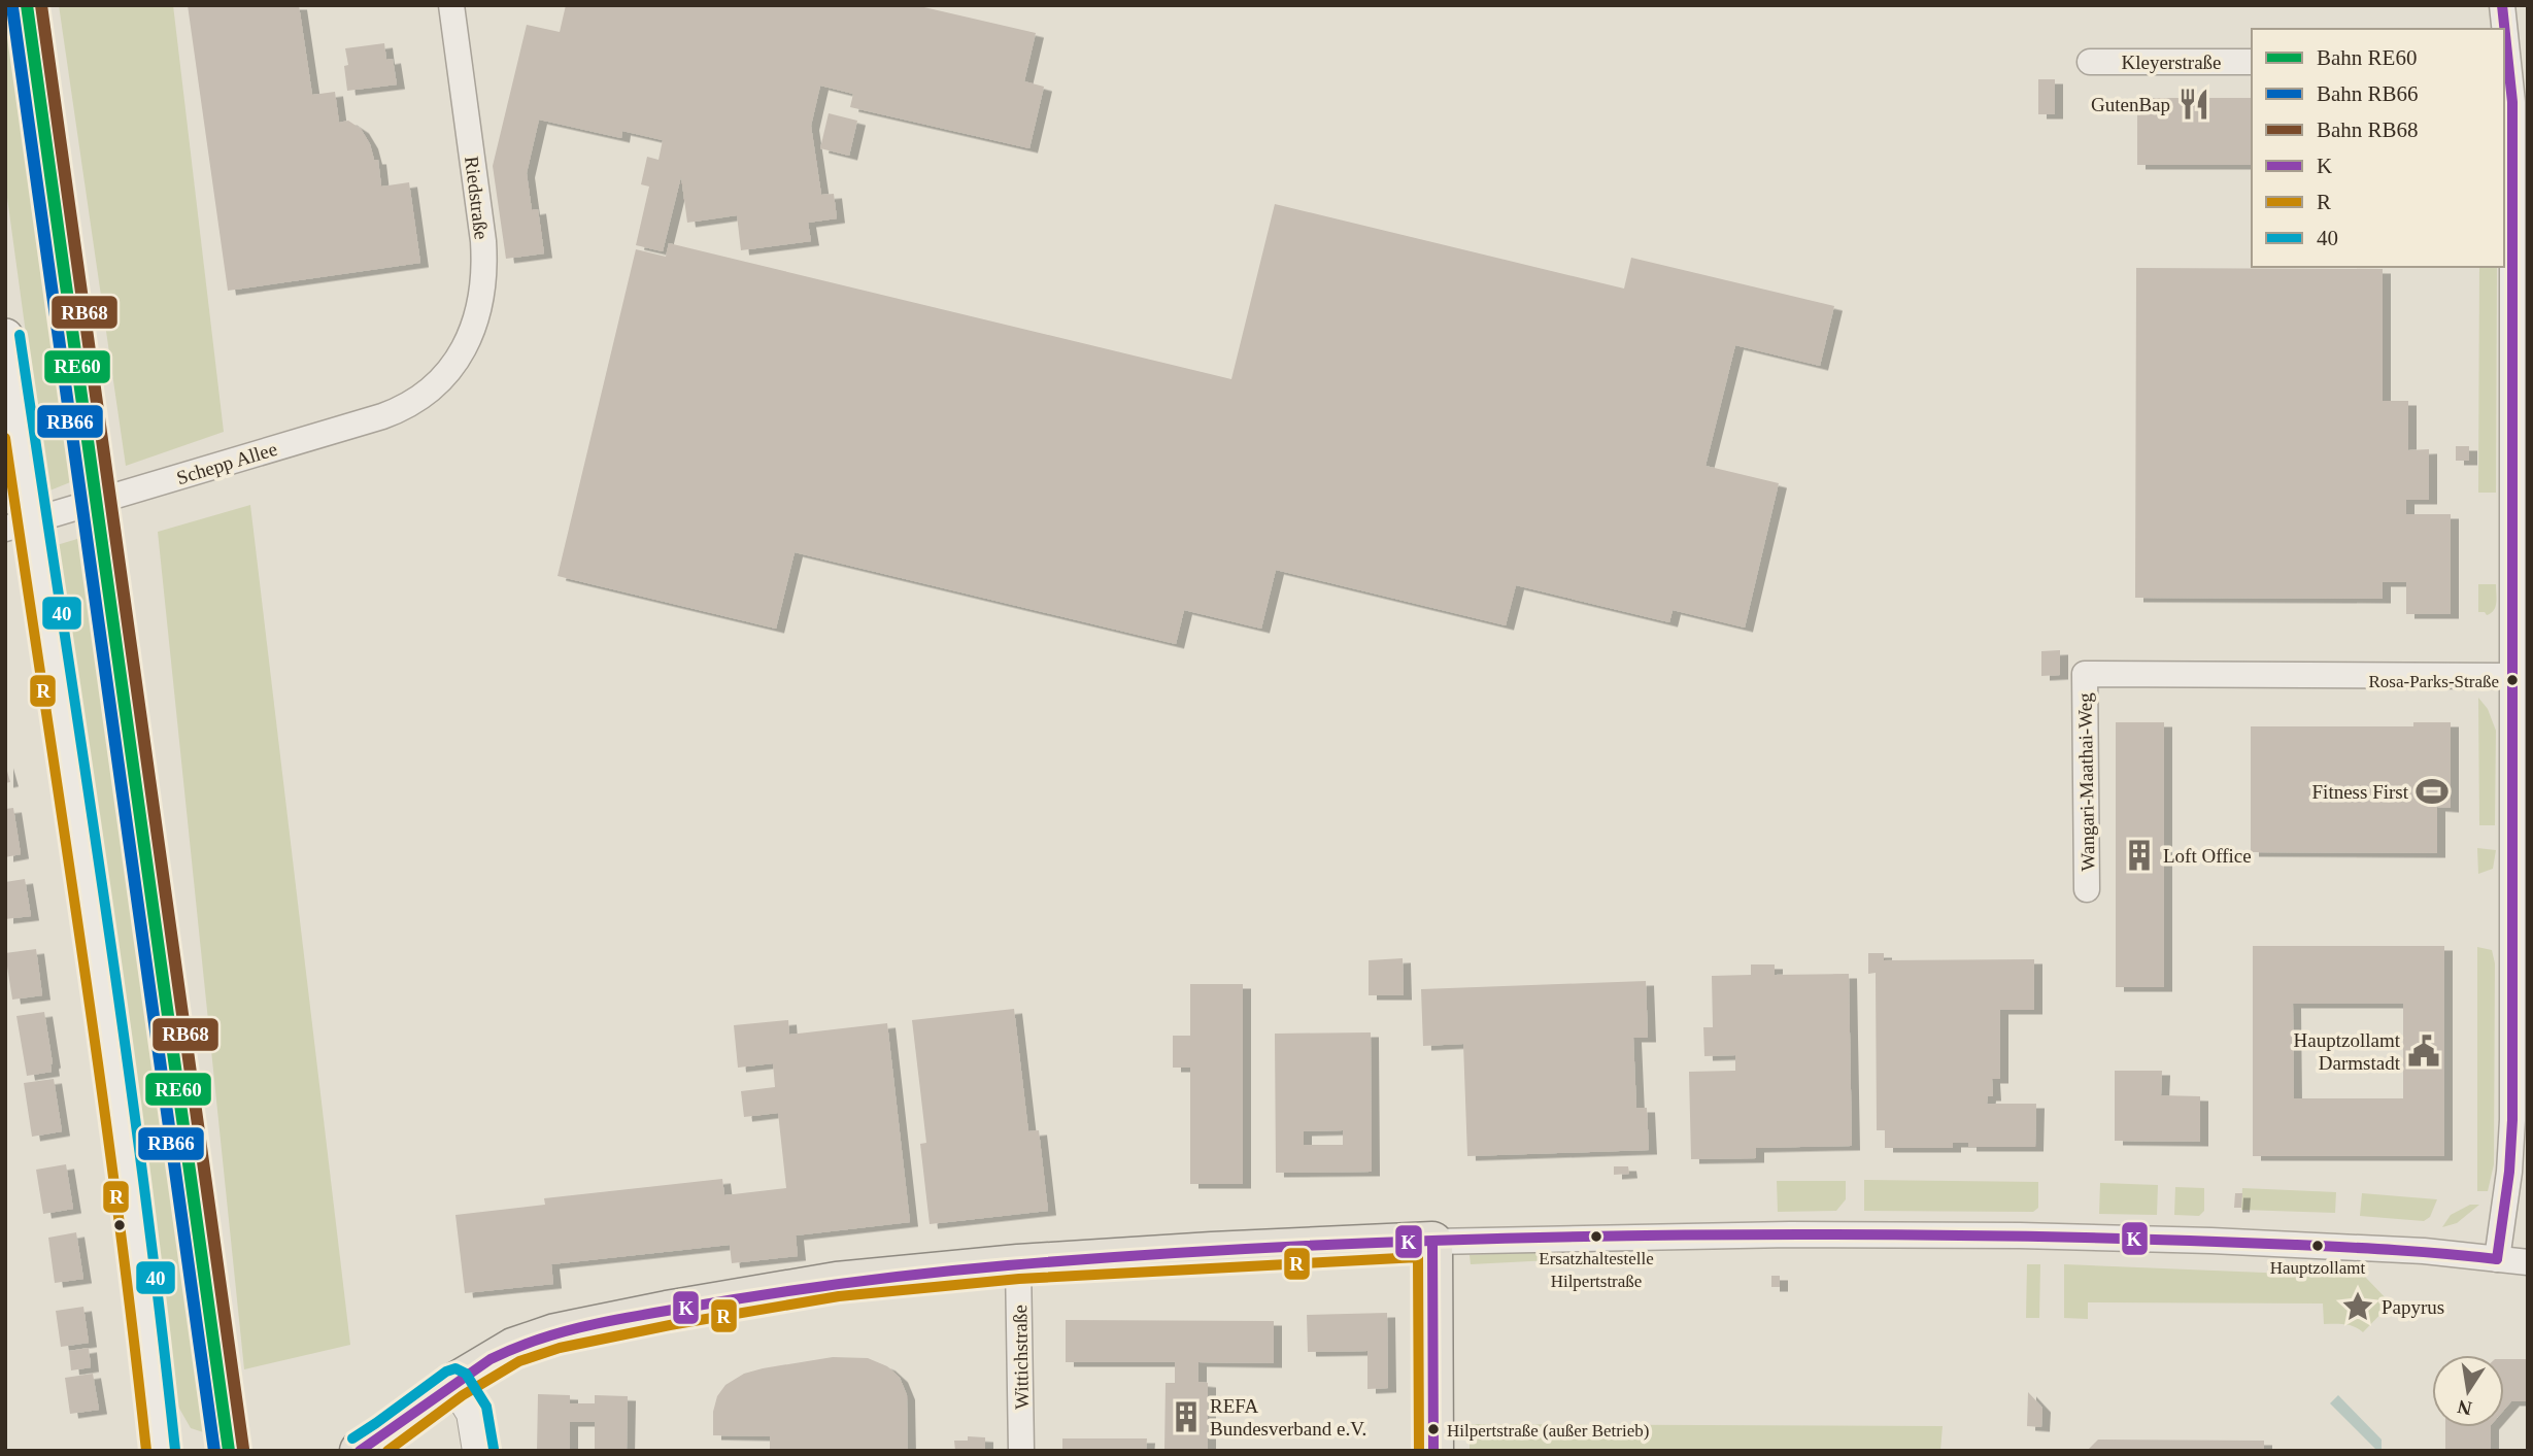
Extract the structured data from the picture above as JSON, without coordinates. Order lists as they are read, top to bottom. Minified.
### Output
{"streets":{"street":["Kleyerstraße","Riedstraße","Schepp Allee","Wangari-Maathai-Weg","Wittichstraße"]},"crossings":[["Riedstraße","Schepp Allee"]],"places":{"restaurant":["GutenBap"],"other":["Rosa-Parks-Straße","Ersatzhaltestelle Hilpertstraße","Hauptzollamt","Hilpertstraße (außer Betrieb)"],"sports":["Fitness First"],"building":["Loft Office","REFA Bundesverband e.V."],"public building":["Hauptzollamt Darmstadt"],"place":["Papyrus"]},"lines":["rail line RE60","rail line RB68","transit line K","rail line RB66","transit line 40","transit line R"],"legend":["Bahn RE60","Bahn RB66","Bahn RB68","K","R","40"],"north":"bottom"}
